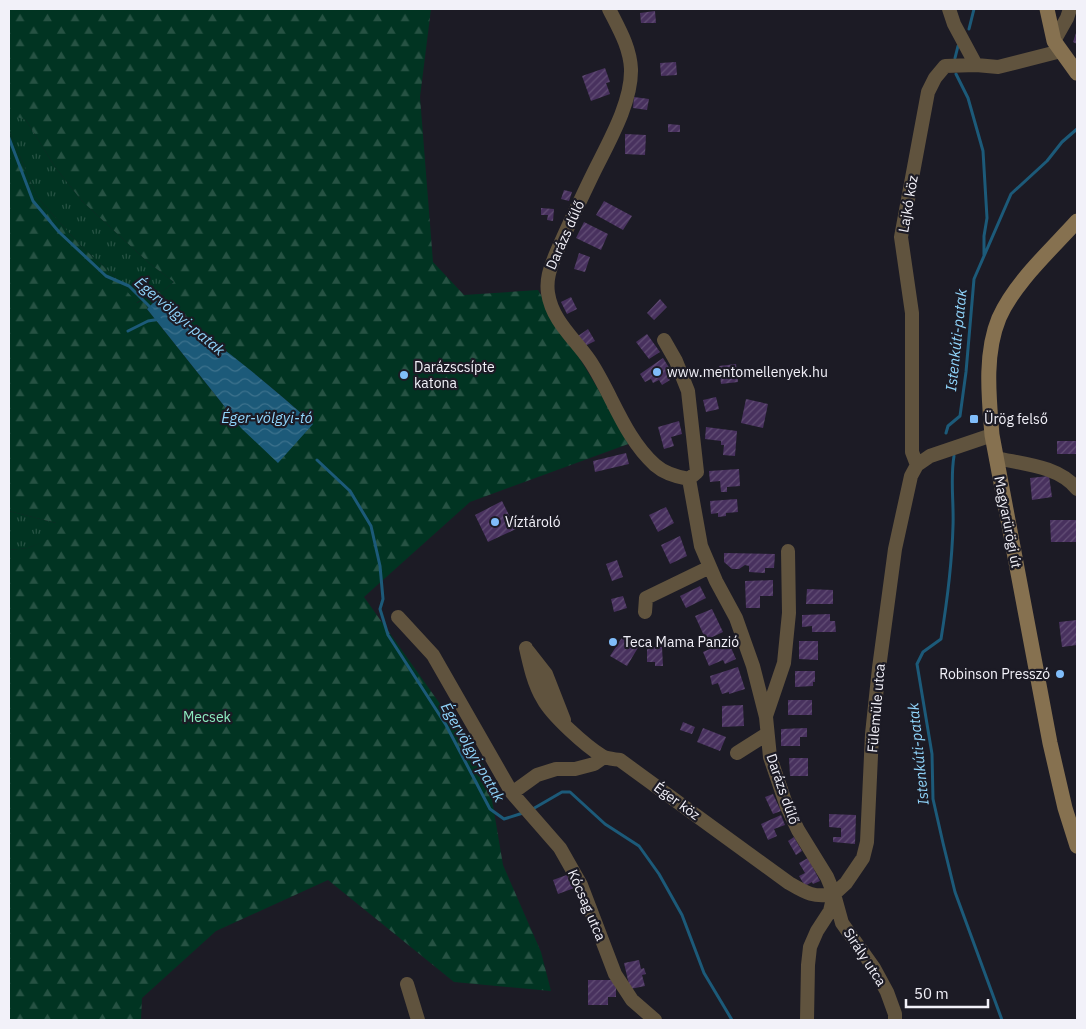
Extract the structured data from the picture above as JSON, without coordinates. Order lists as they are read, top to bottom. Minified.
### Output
{"streets":{"main road":["Magyarürögi út"],"street":["Lajkó köz","Darázs dűlő","Fülemüle utca","Éger köz","Kócsag utca","Sirály utca"]},"crossings":[["Lajkó köz","Fülemüle utca"],["Darázs dűlő","Fülemüle utca"],["Darázs dűlő","Éger köz"],["Darázs dűlő","Sirály utca"],["Fülemüle utca","Éger köz"],["Fülemüle utca","Sirály utca"],["Éger köz","Sirály utca"]],"water":["Égervölgyi-patak","Istenkúti-patak","Éger-völgyi-tó"],"parks":["Mecsek"],"places":{"other":["www.mentomellenyek.hu","Darázscsípte katona","Víztároló","Teca Mama Panzió","Robinson Presszó"],"transit":["Ürög felső"]},"scale_bar":"50 m"}
